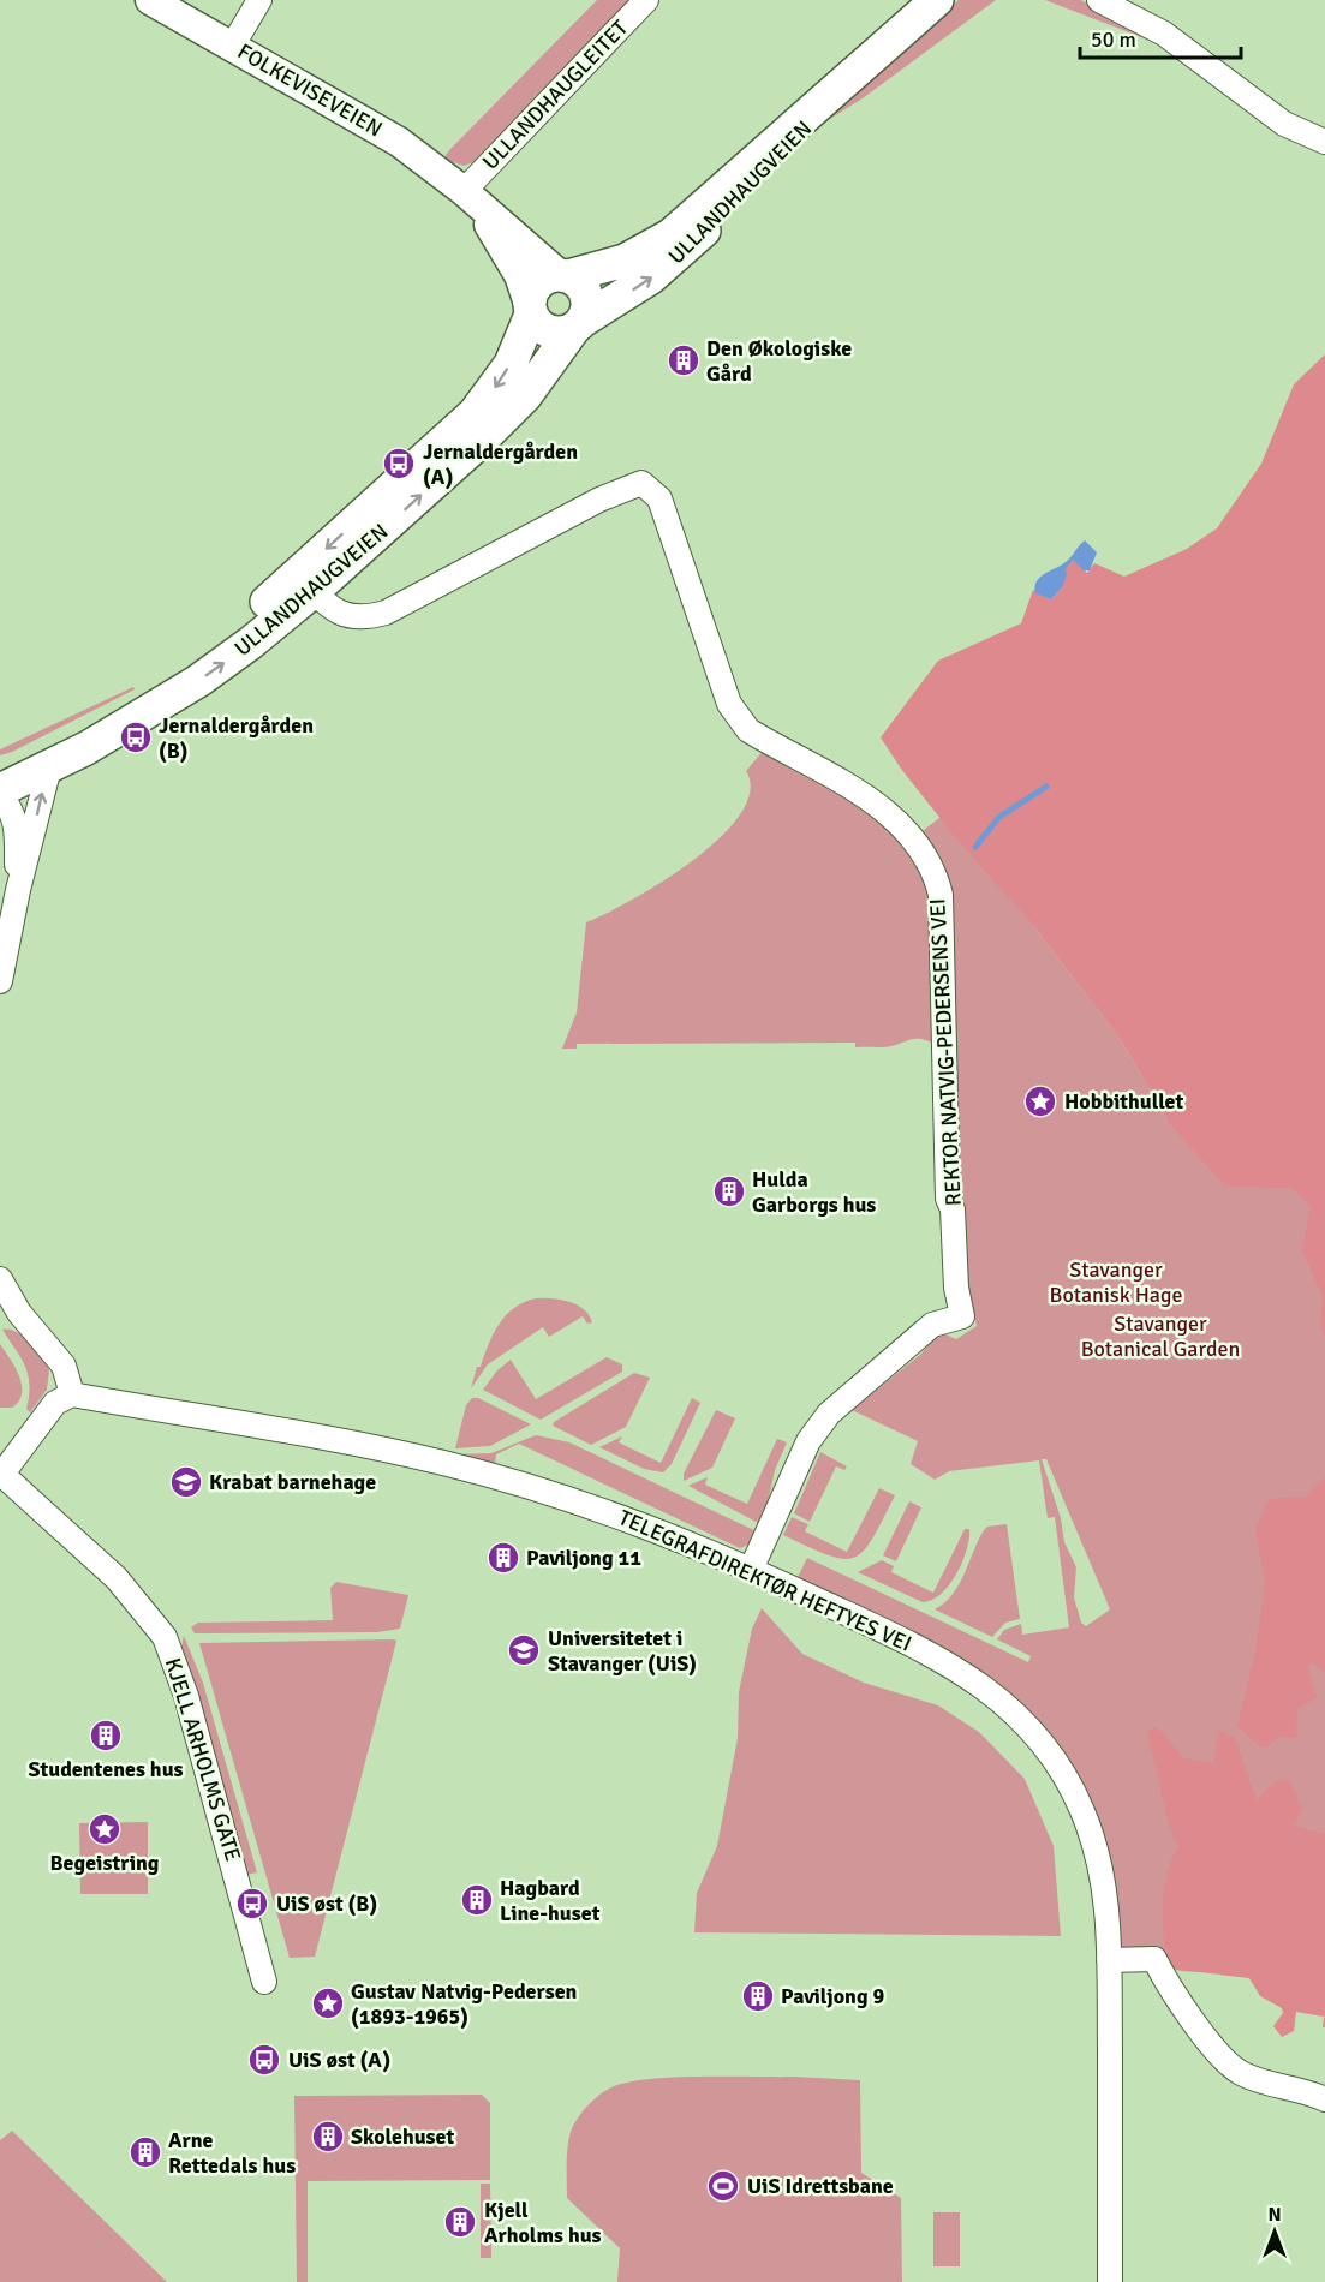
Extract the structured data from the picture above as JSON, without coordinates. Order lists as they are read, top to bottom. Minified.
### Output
{"streets":{"main road":["ULLANDHAUGVEIEN"],"street":["FOLKEVISEVEIEN","ULLANDHAUGLEITET","REKTOR NATVIG-PEDERSENS VEI","TELEGRAFDIREKTØR HEFTYES VEI","KJELL ARHOLMS GATE"]},"crossings":[["FOLKEVISEVEIEN","ULLANDHAUGLEITET"],["FOLKEVISEVEIEN","ULLANDHAUGVEIEN"],["ULLANDHAUGVEIEN","REKTOR NATVIG-PEDERSENS VEI"],["REKTOR NATVIG-PEDERSENS VEI","TELEGRAFDIREKTØR HEFTYES VEI"],["TELEGRAFDIREKTØR HEFTYES VEI","KJELL ARHOLMS GATE"]],"parks":["Stavanger Botanisk Hage","Stavanger Botanical Garden"],"places":{"building":["Den Økologiske Gård","Hulda Garborgs hus","Paviljong 11","Studentenes hus","Hagbard Line-huset","Paviljong 9","Skolehuset","Arne Rettedals hus","Kjell Arholms hus"],"bus stop":["Jernaldergården (A)","Jernaldergården (B)","UiS øst (B)","UiS øst (A)"],"place":["Hobbithullet","Begeistring","Gustav Natvig-Pedersen (1893-1965)"],"school or university":["Krabat barnehage","Universitetet i Stavanger (UiS)"],"sports":["UiS Idrettsbane"]},"scale_bar":"50 m","north":"top"}
